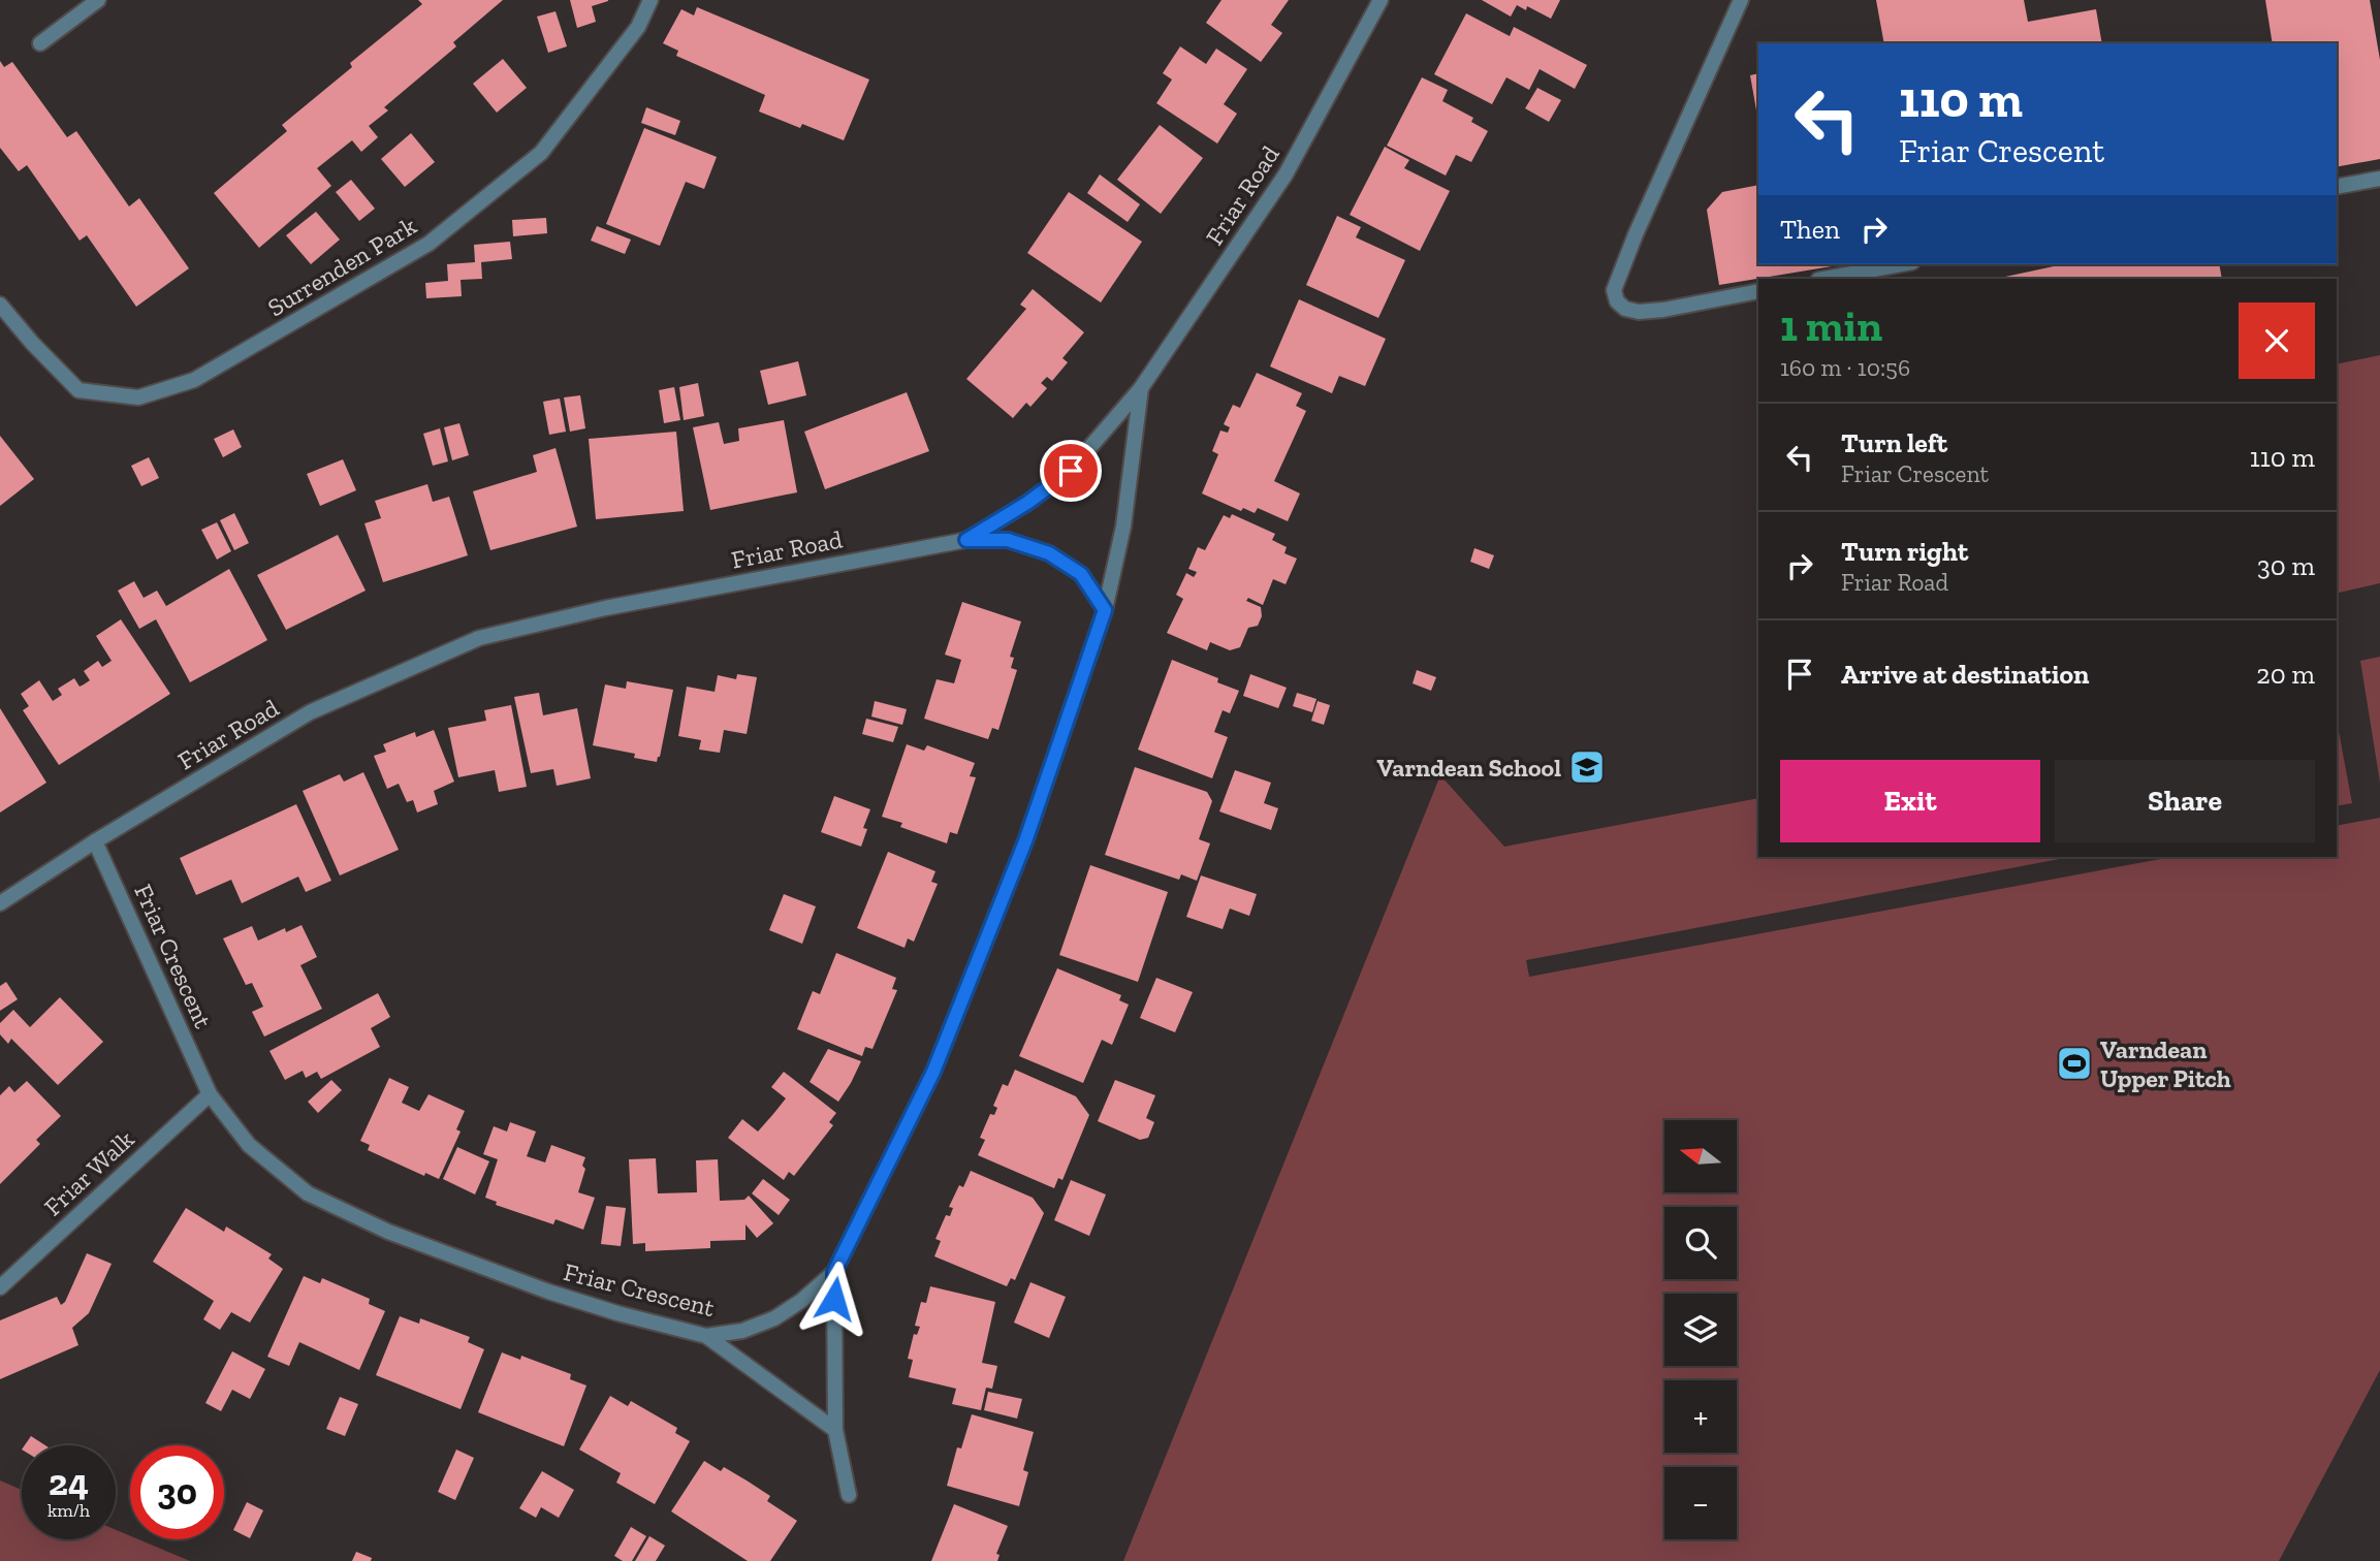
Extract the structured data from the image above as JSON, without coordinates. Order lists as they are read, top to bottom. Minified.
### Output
{"streets":{"street":["Friar Road","Surrenden Park","Friar Crescent","Friar Walk"]},"crossings":[["Friar Road","Friar Crescent"],["Friar Crescent","Friar Walk"]],"places":{"school or university":["Varndean School"],"sports":["Varndean Upper Pitch"]},"north":"left","page":{"turn":["110 m","Friar Crescent"],"then":"Then","heading":["1 min","160 m · 10:56"],"list":[{"name":"Turn left","note":"Friar Crescent","value":"110 m"},{"name":"Turn right","note":"Friar Road","value":"30 m"},{"name":"Arrive at destination","value":"20 m"}],"buttons":["Exit","Share"],"map_buttons":["+","−"],"speed":"24 km/h","limit":"30"}}
